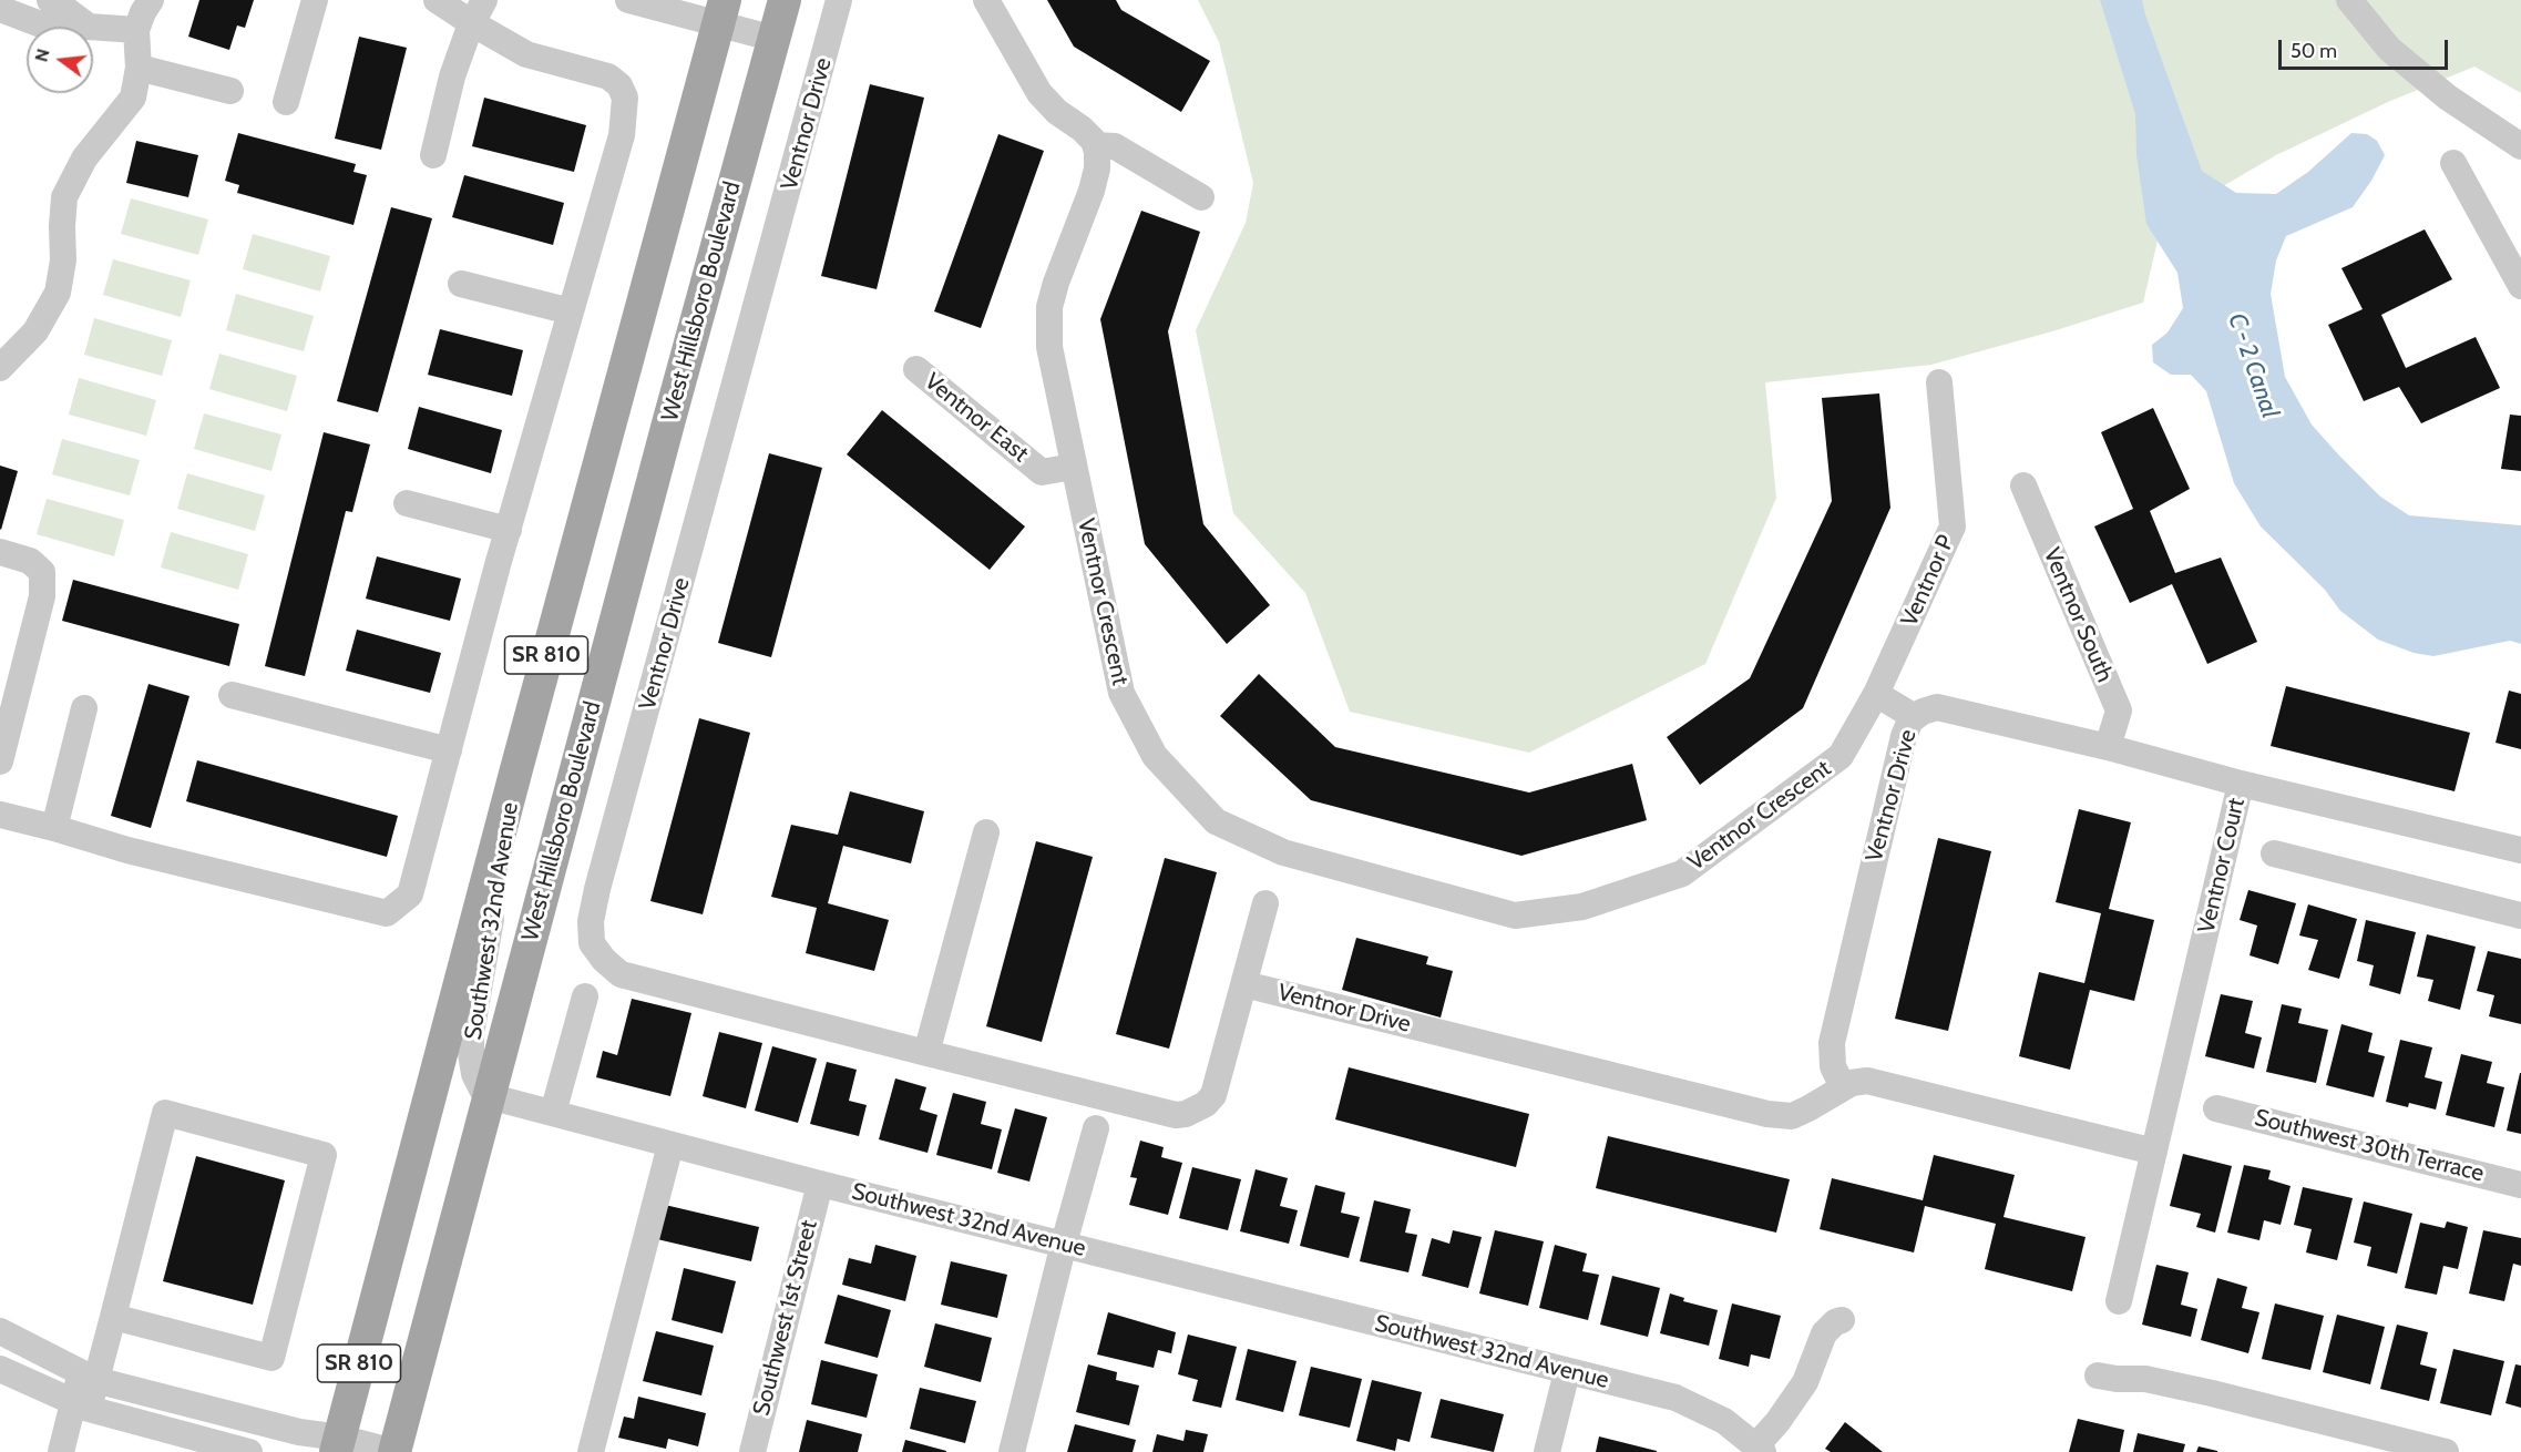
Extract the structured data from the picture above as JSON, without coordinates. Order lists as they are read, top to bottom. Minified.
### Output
{"streets":{"main road":["West Hillsboro Boulevard","SR 810"],"street":["Ventnor Drive","Ventnor East","Ventnor P","Ventnor Crescent","Ventnor South","Ventnor Court","Southwest 32nd Avenue","Southwest 30th Terrace","Southwest 1st Street"]},"crossings":[["Ventnor Drive","Ventnor South"],["Ventnor Drive","Ventnor Court"],["West Hillsboro Boulevard","Southwest 32nd Avenue"],["Ventnor East","Ventnor Crescent"],["Ventnor P","Ventnor Crescent"],["SR 810","Southwest 32nd Avenue"],["Southwest 32nd Avenue","Southwest 1st Street"]],"water":["C - 2 Canal"],"scale_bar":"50 m","north":"left"}
